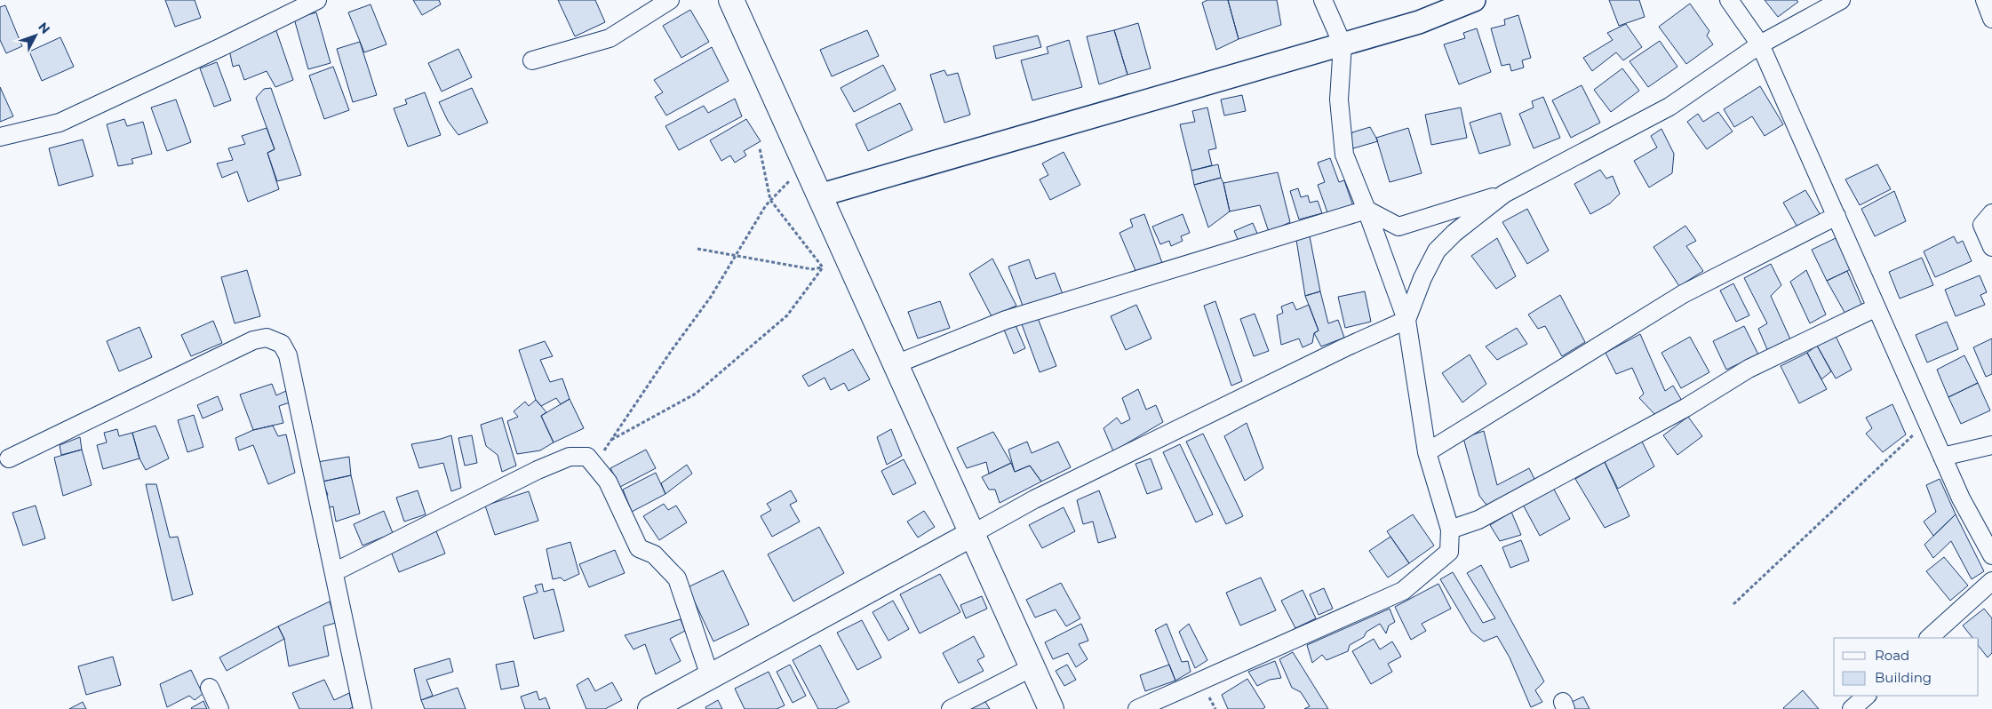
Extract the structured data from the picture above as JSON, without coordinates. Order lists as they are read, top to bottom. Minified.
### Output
{"legend":["Road","Building"],"north":"top right"}
